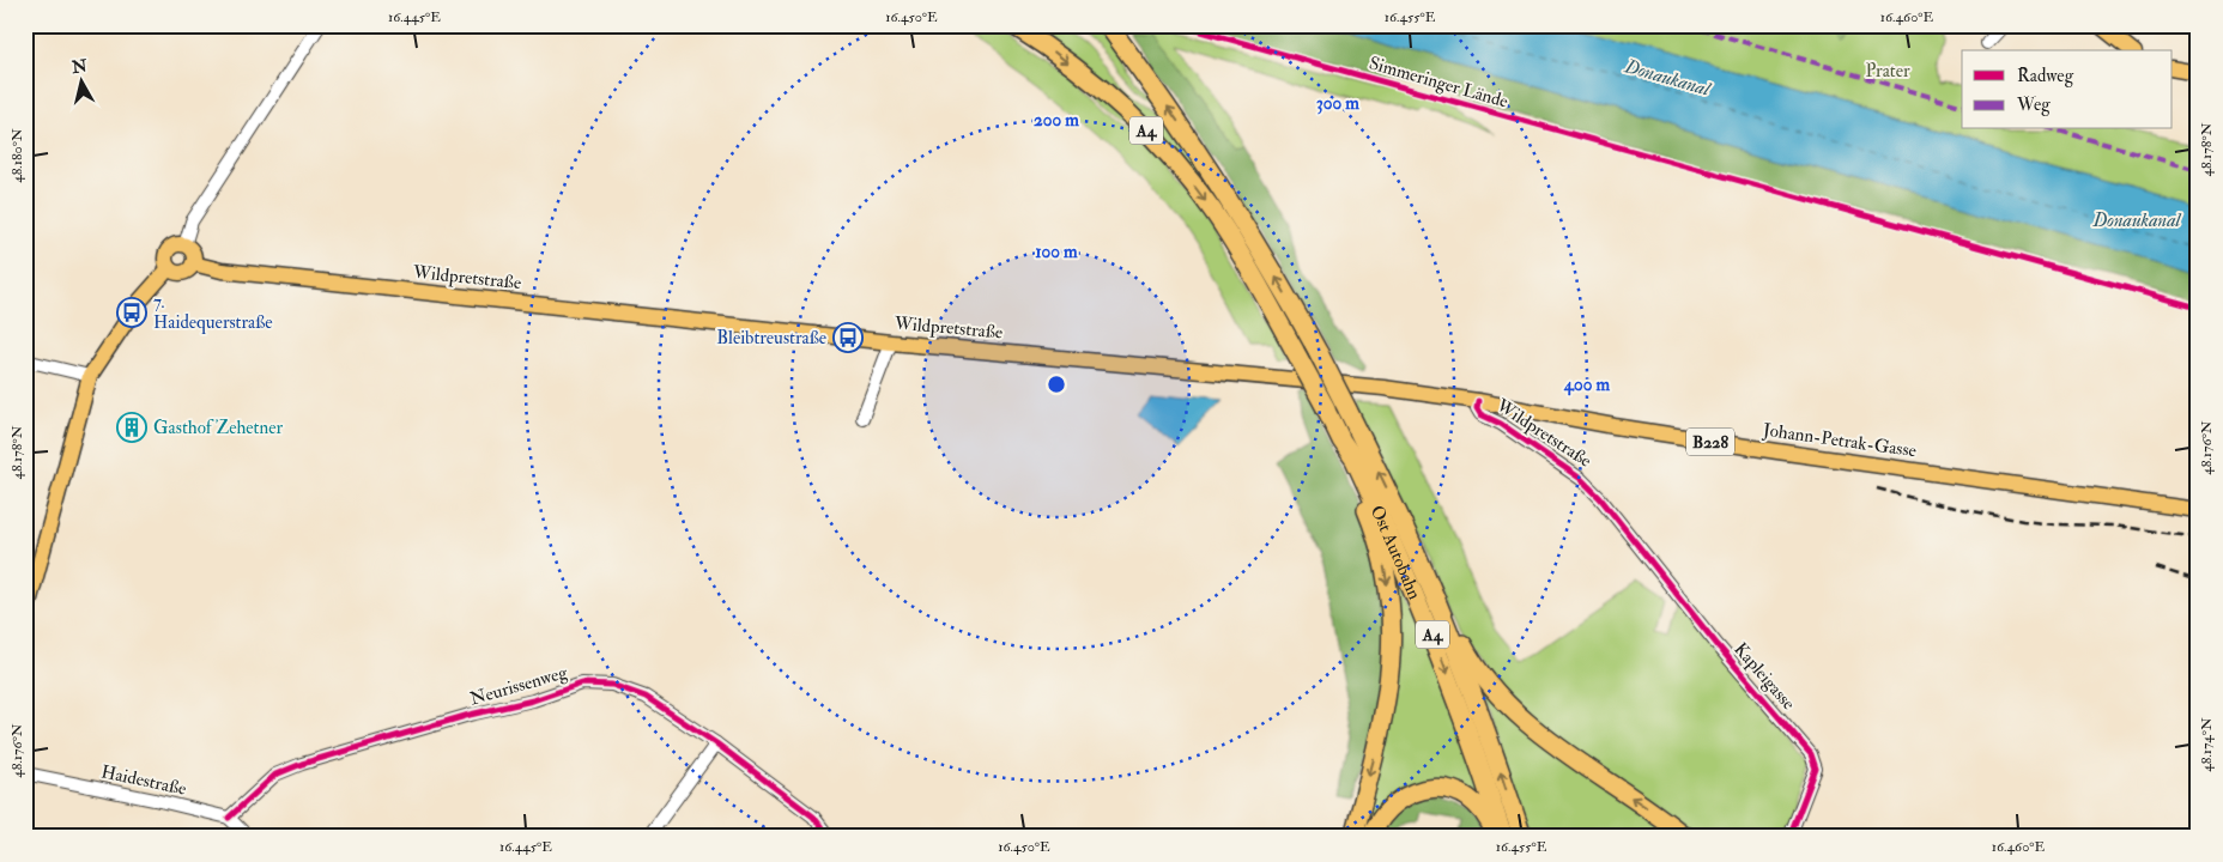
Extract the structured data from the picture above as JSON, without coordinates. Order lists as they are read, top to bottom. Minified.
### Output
{"streets":{"highway":["A4","Ost Autobahn"],"main road":["Wildpretstraße","Johann-Petrak-Gasse","B228"],"street":["Kapleigasse","Neurissenweg","Haidestraße"],"cycle path":["Simmeringer Lände"]},"crossings":[["Wildpretstraße","Johann-Petrak-Gasse"],["Wildpretstraße","Kapleigasse"],["Neurissenweg","Haidestraße"]],"water":["Donaukanal"],"parks":["Prater"],"places":{"bus stop":["7. Haidequerstraße","Bleibtreustraße"],"building":["Gasthof Zehetner"]},"legend":["Radweg","Weg"],"north":"top","coordinates":["16.445°E","16.450°E","16.455°E","16.460°E","48.178°N","48.180°N","48.176°N","48.174°N"],"rings":["300 m","200 m","100 m","400 m"]}
